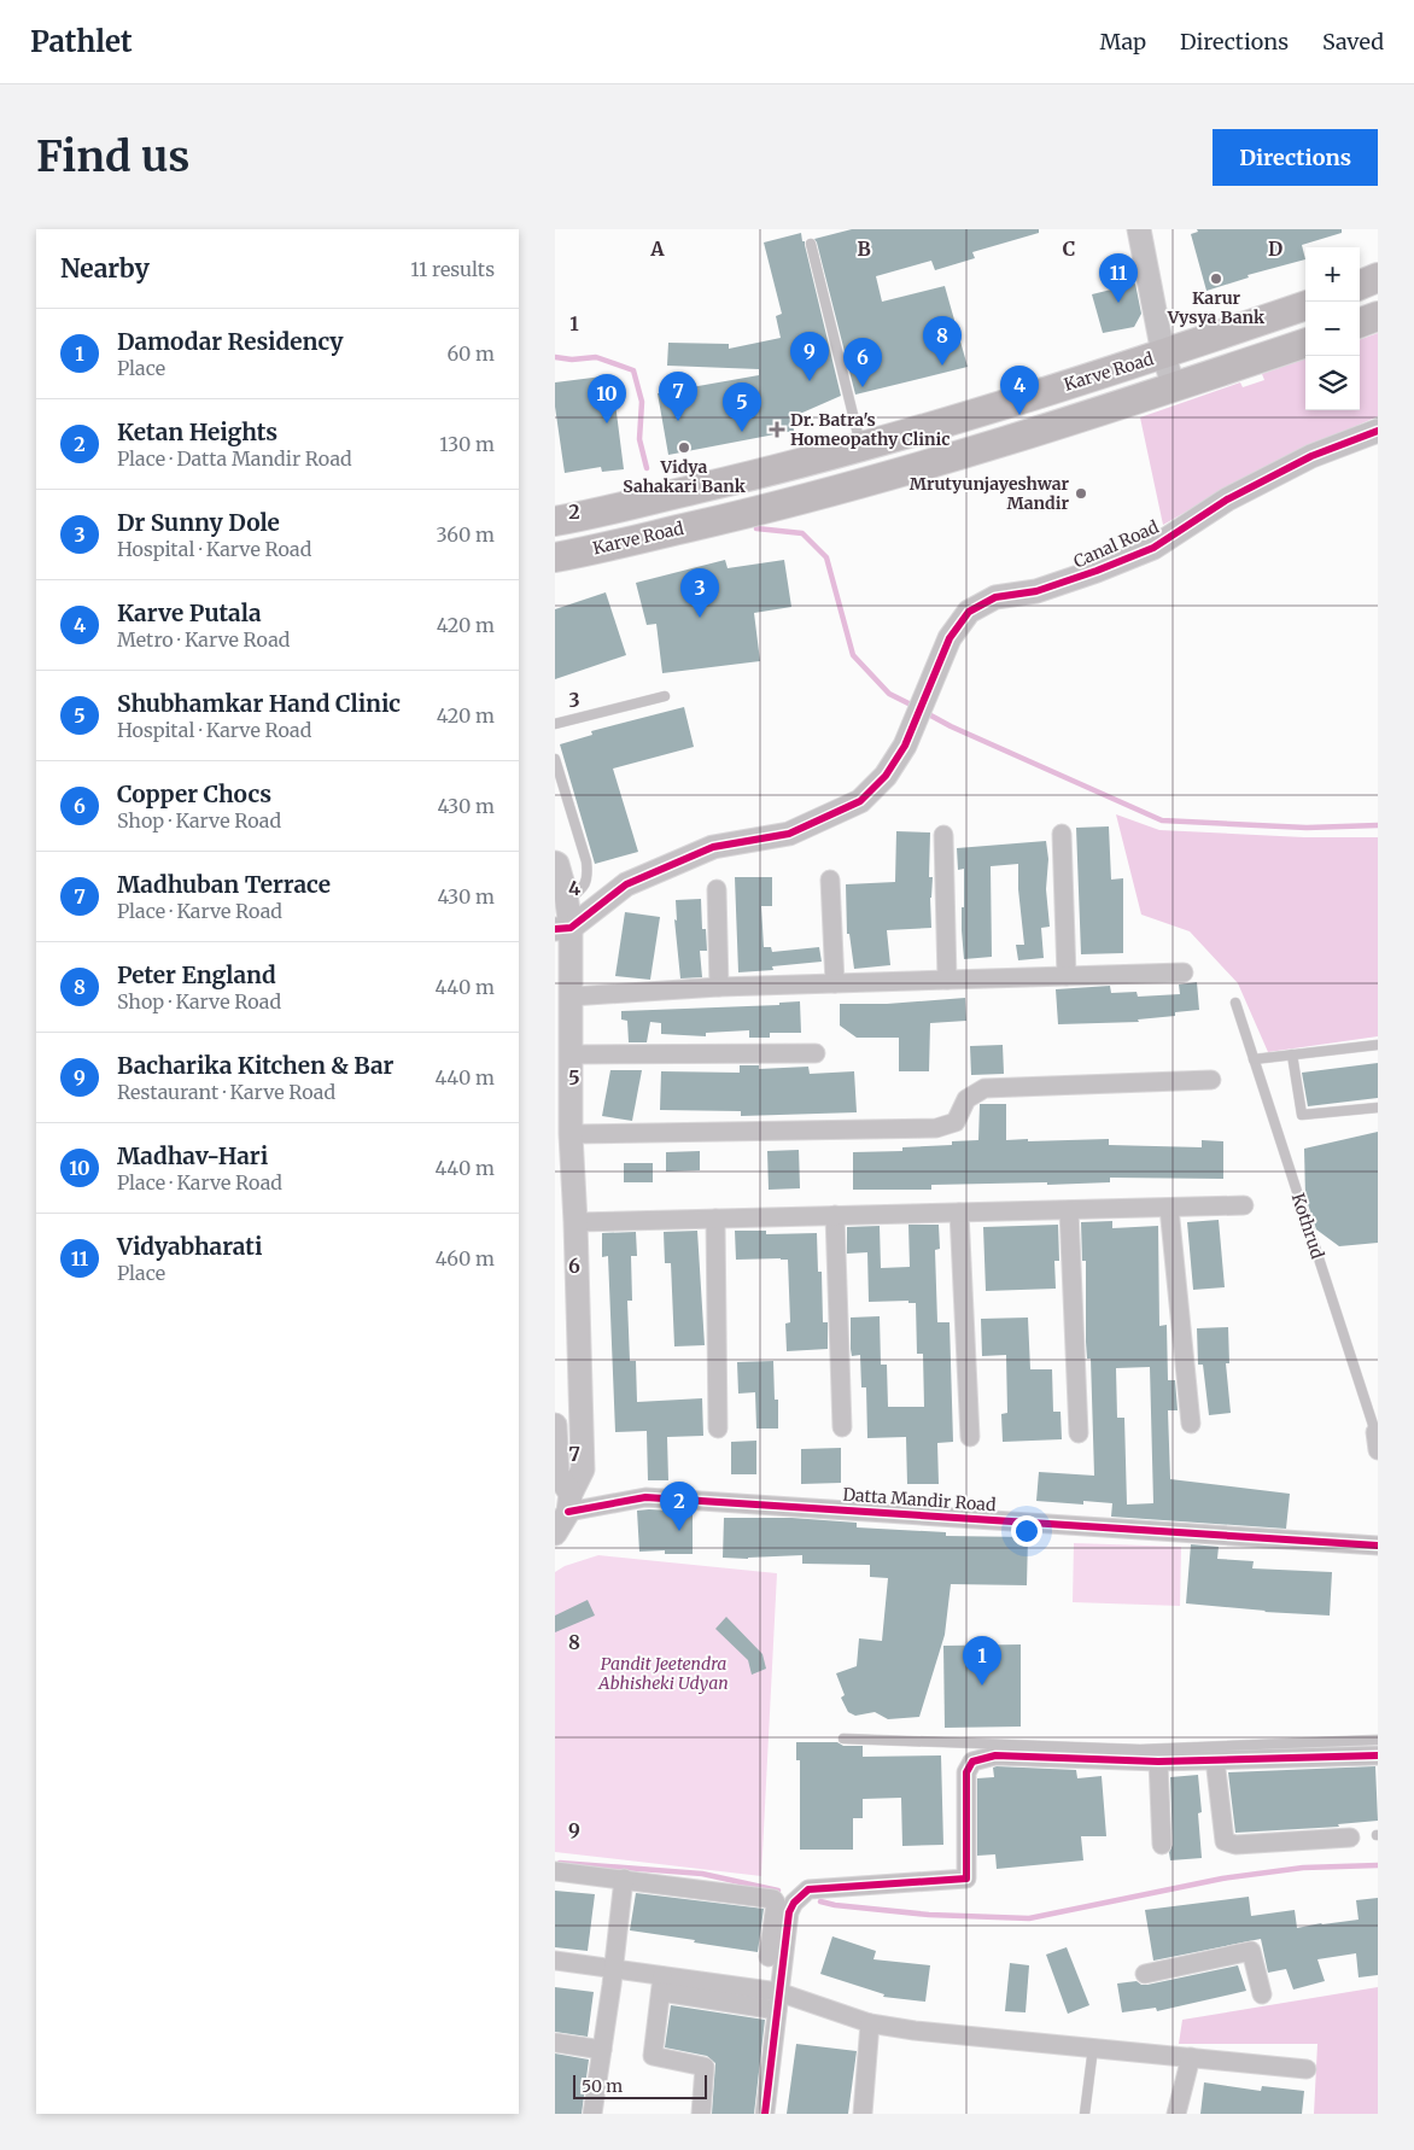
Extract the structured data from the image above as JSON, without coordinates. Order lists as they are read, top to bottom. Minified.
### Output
{"streets":{"main road":["Karve Road"],"street":["Canal Road","Datta Mandir Road"],"lane":["Kothrud"]},"parks":["Pandit Jeetendra Abhisheki Udyan"],"places":{"other":["Karur Vysya Bank","Vidya Sahakari Bank","Mrutyunjayeshwar Mandir"],"health":["Dr. Batra's Homeopathy Clinic"]},"scale_bar":"50 m","page":{"header":"Pathlet","nav":["Map","Directions","Saved"],"buttons":"Directions","title":"Find us","heading":["Nearby","11 results"],"map_buttons":["+","−"],"pins":["11","8","9","6","4","7","10","5","3","2","1"],"list":[{"mark":"1","name":"Damodar Residency","note":"Place","value":"60 m"},{"mark":"2","name":"Ketan Heights","note":"Place · Datta Mandir Road","value":"130 m"},{"mark":"3","name":"Dr Sunny Dole","note":"Hospital · Karve Road","value":"360 m"},{"mark":"4","name":"Karve Putala","note":"Metro · Karve Road","value":"420 m"},{"mark":"5","name":"Shubhamkar Hand Clinic","note":"Hospital · Karve Road","value":"420 m"},{"mark":"6","name":"Copper Chocs","note":"Shop · Karve Road","value":"430 m"},{"mark":"7","name":"Madhuban Terrace","note":"Place · Karve Road","value":"430 m"},{"mark":"8","name":"Peter England","note":"Shop · Karve Road","value":"440 m"},{"mark":"9","name":"Bacharika Kitchen & Bar","note":"Restaurant · Karve Road","value":"440 m"},{"mark":"10","name":"Madhav-Hari","note":"Place · Karve Road","value":"440 m"},{"mark":"11","name":"Vidyabharati","note":"Place","value":"460 m"}],"scale":"50 m"},"grid":{"columns":["A","B","C","D"],"rows":["1","2","3","4","5","6","7","8","9"]}}
